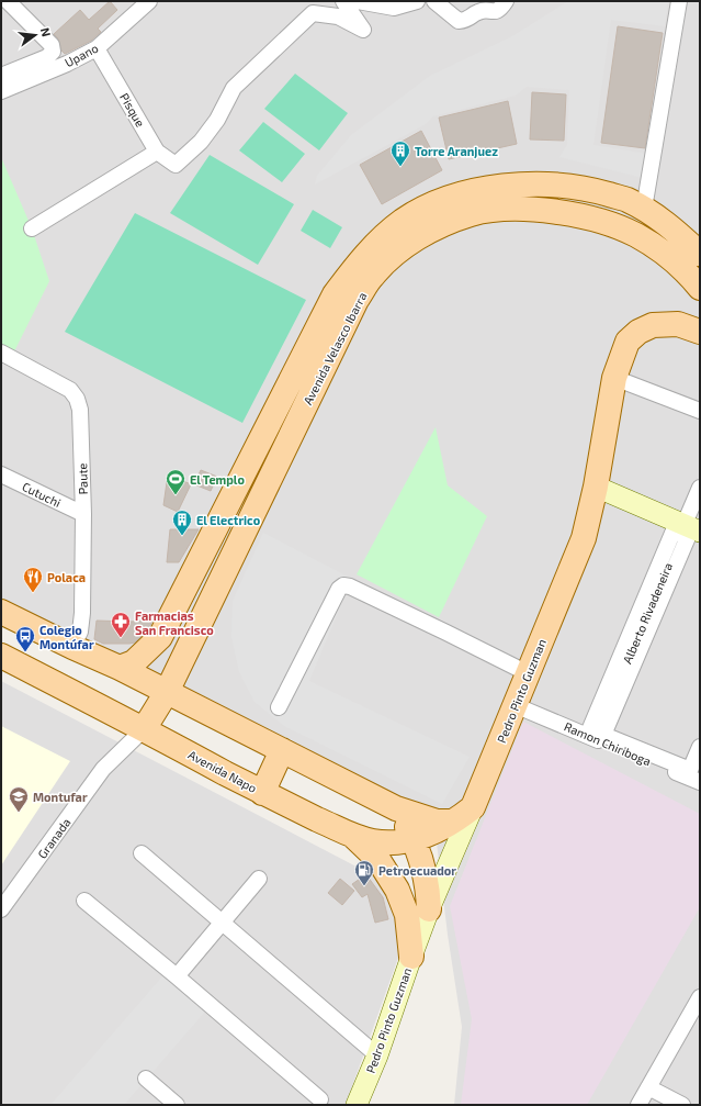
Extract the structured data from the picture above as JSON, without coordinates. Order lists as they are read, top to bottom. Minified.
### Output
{"streets":{"main road":["Avenida Velasco Ibarra","Pedro Pinto Guzman","Avenida Napo"],"street":["Upano","Pisque","Paute","Cutuchi","Alberto Rivadeneira","Ramon Chiriboga","Granada"]},"crossings":[["Upano","Pisque"],["Avenida Velasco Ibarra","Avenida Napo"],["Avenida Velasco Ibarra","Granada"],["Paute","Cutuchi"],["Alberto Rivadeneira","Ramon Chiriboga"],["Pedro Pinto Guzman","Ramon Chiriboga"],["Pedro Pinto Guzman","Avenida Napo"],["Avenida Napo","Granada"]],"places":{"building":["Torre Aranjuez","El Electrico"],"sports":["El Templo"],"restaurant":["Polaca"],"pharmacy":["Farmacias San Francisco"],"bus stop":["Colegio Montúfar"],"school or university":["Montufar"],"fuel station":["Petroecuador"]},"north":"right"}
